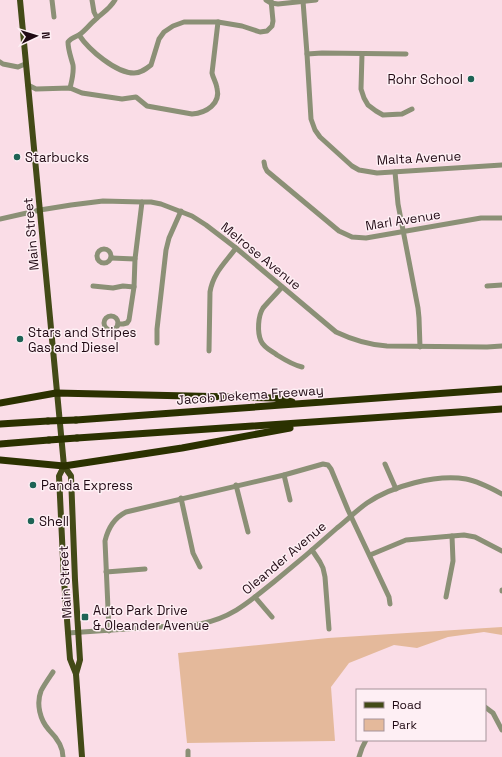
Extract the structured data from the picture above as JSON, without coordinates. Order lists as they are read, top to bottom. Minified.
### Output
{"streets":{"highway":["Jacob Dekema Freeway"],"main road":["Main Street"],"street":["Malta Avenue","Marl Avenue","Melrose Avenue","Oleander Avenue"]},"crossings":[["Main Street","Melrose Avenue"],["Main Street","Oleander Avenue"]],"places":{"other":["Rohr School","Starbucks","Stars and Stripes Gas and Diesel","Panda Express","Shell"],"transit":["Auto Park Drive & Oleander Avenue"]},"legend":["Road","Park"],"north":"right"}
